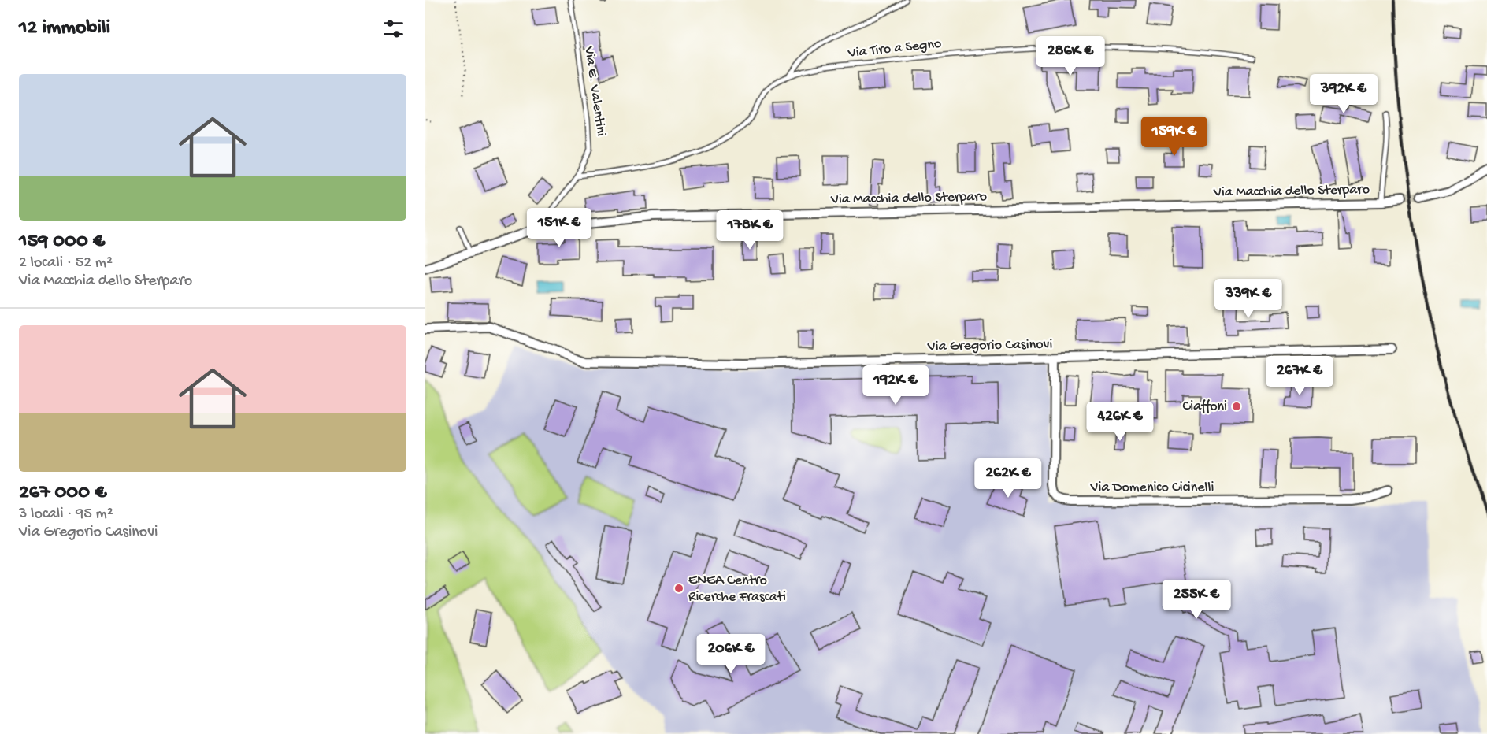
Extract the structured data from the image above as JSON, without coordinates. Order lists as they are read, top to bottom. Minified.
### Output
{"streets":{"street":["Via Macchia dello Sterparo","Via Gregorio Casinovi","Via Domenico Cicinelli"],"lane":["Via Tiro a Segno","Via E. Valentini"]},"crossings":[["Via Tiro a Segno","Via E. Valentini"],["Via E. Valentini","Via Macchia dello Sterparo"],["Via Gregorio Casinovi","Via Domenico Cicinelli"]],"places":["Ciaffoni","ENEA Centro Ricerche Frascati"],"page":{"heading":"12 immobili","price":["286K €","392K €","159K €","151K €","178K €","339K €","267K €","192K €","426K €","262K €","255K €","206K €"],"list":[{"name":"159 000 €","note":"2 locali · 52 m² · Via Macchia dello Sterparo"},{"name":"267 000 €","note":"3 locali · 95 m² · Via Gregorio Casinovi"}]}}
